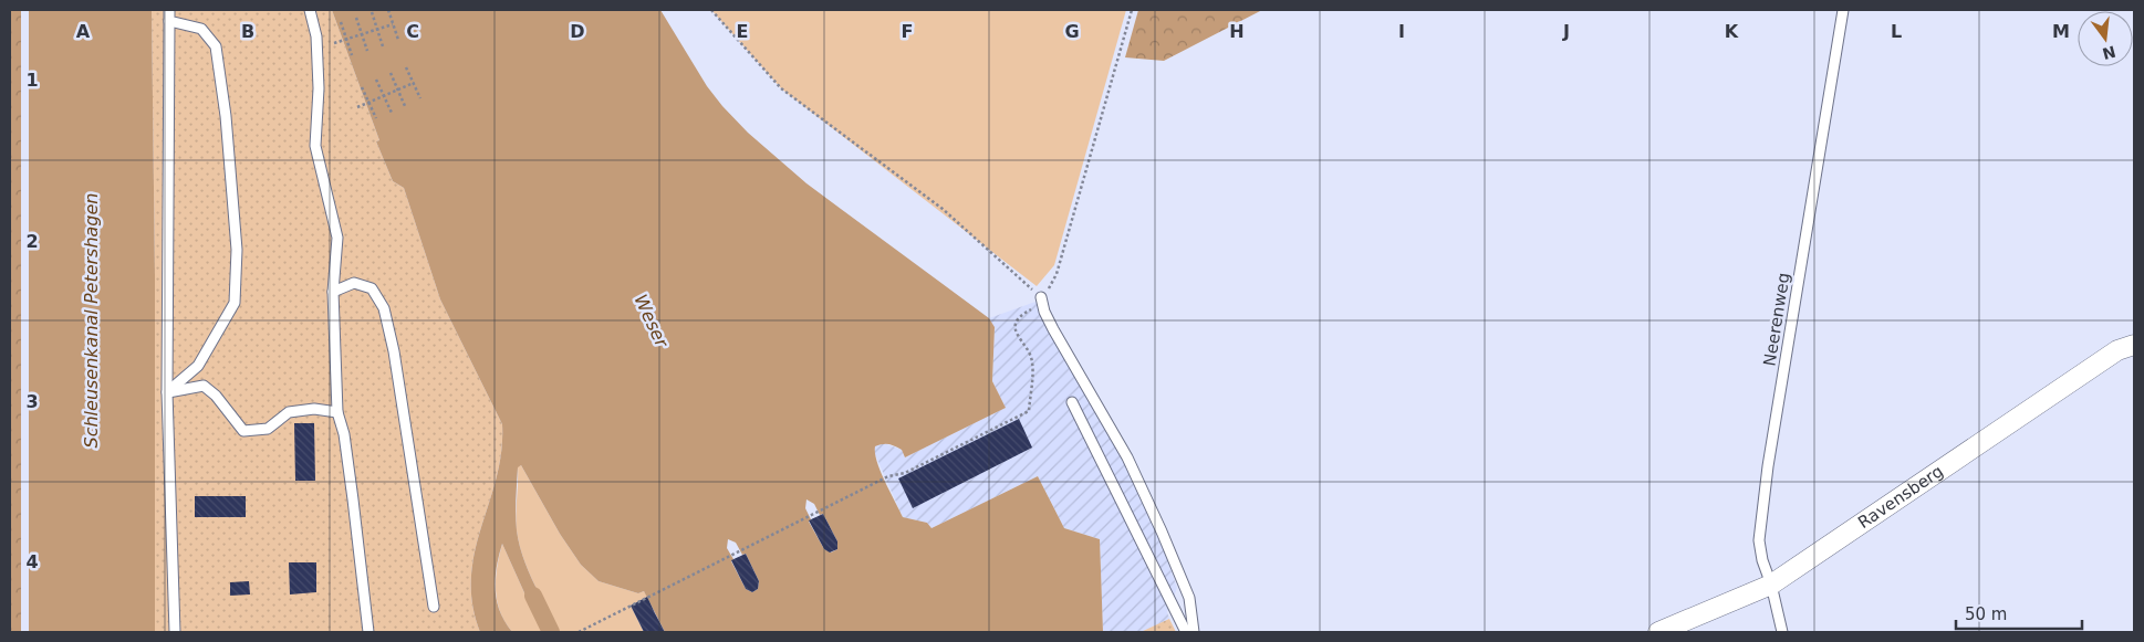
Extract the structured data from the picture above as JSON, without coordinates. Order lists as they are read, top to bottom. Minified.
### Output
{"streets":{"street":["Ravensberg"],"lane":["Neerenweg"]},"crossings":[["Neerenweg","Ravensberg"]],"water":["Schleusenkanal Petershagen","Weser"],"scale_bar":"50 m","north":"bottom","grid":{"columns":["A","B","C","D","E","F","G","H","I","J","K","L","M"],"rows":["1","2","3","4"]}}
